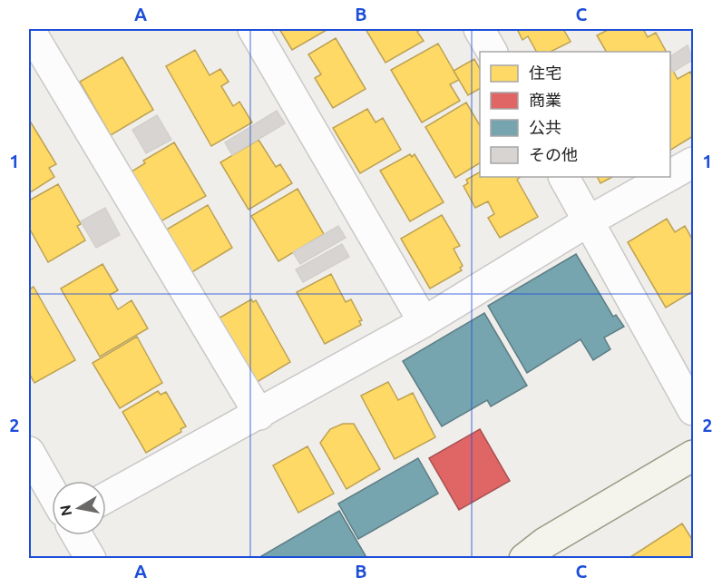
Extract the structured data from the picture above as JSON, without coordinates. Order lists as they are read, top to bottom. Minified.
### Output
{"legend":["住宅","商業","公共","その他"],"north":"left","grid":{"columns":["A","B","C"],"rows":["1","2"]}}
